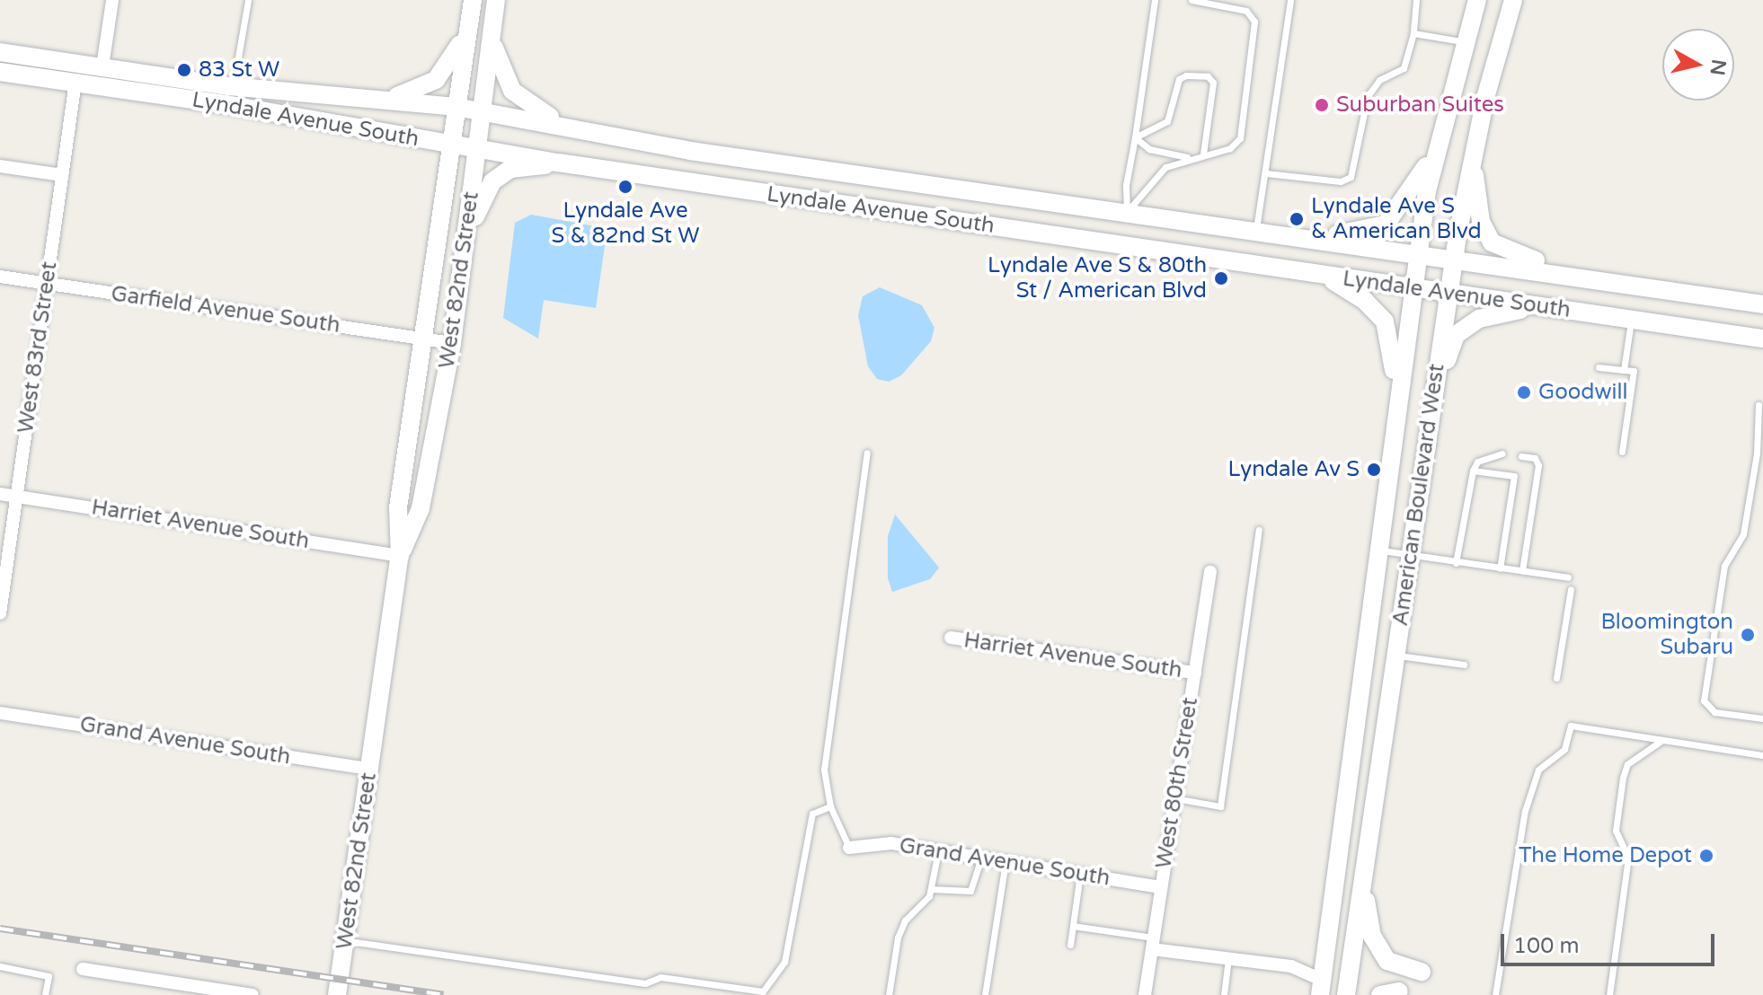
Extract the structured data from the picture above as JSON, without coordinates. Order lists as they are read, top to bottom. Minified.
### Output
{"streets":{"main road":["Lyndale Avenue South","West 82nd Street","American Boulevard West"],"street":["Garfield Avenue South","West 83rd Street","Harriet Avenue South","Grand Avenue South","West 80th Street"]},"crossings":[["Lyndale Avenue South","West 82nd Street"],["Lyndale Avenue South","West 83rd Street"],["Lyndale Avenue South","American Boulevard West"],["West 82nd Street","Garfield Avenue South"],["West 82nd Street","Harriet Avenue South"],["West 82nd Street","Grand Avenue South"],["Garfield Avenue South","West 83rd Street"],["West 83rd Street","Harriet Avenue South"],["Harriet Avenue South","West 80th Street"],["Grand Avenue South","West 80th Street"]],"places":["83 St W","Suburban Suites","Lyndale Ave S & 82nd St W","Lyndale Ave S & American Blvd","Lyndale Ave S & 80th St / American Blvd","Goodwill","Lyndale Av S","Bloomington Subaru","The Home Depot"],"scale_bar":"100 m","north":"right"}
